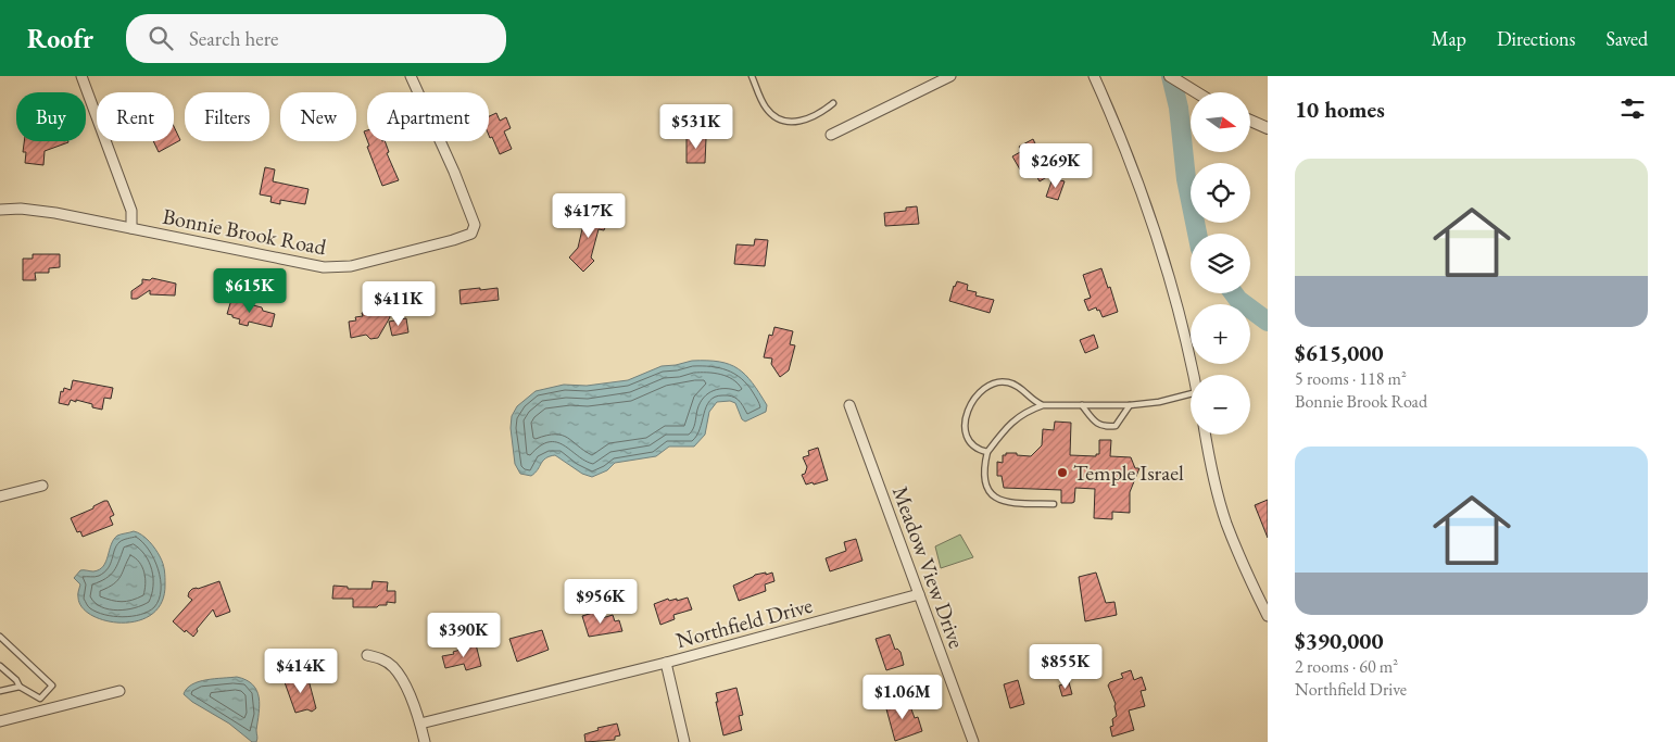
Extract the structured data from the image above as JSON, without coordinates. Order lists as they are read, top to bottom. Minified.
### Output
{"streets":{"street":["Bonnie Brook Road","Meadow View Drive","Northfield Drive"]},"crossings":[["Meadow View Drive","Northfield Drive"]],"places":["Temple Israel"],"north":"right","page":{"header":"Roofr","search":"Search here","nav":["Map","Directions","Saved"],"heading":"10 homes","map_buttons":["+","−"],"chip":["Buy","Rent","Filters","New","Apartment"],"price":["$531K","$269K","$417K","$615K","$411K","$956K","$390K","$855K","$414K","$1.06M"],"list":[{"name":"$615,000","note":"5 rooms · 118 m² · Bonnie Brook Road"},{"name":"$390,000","note":"2 rooms · 60 m² · Northfield Drive"}]}}
